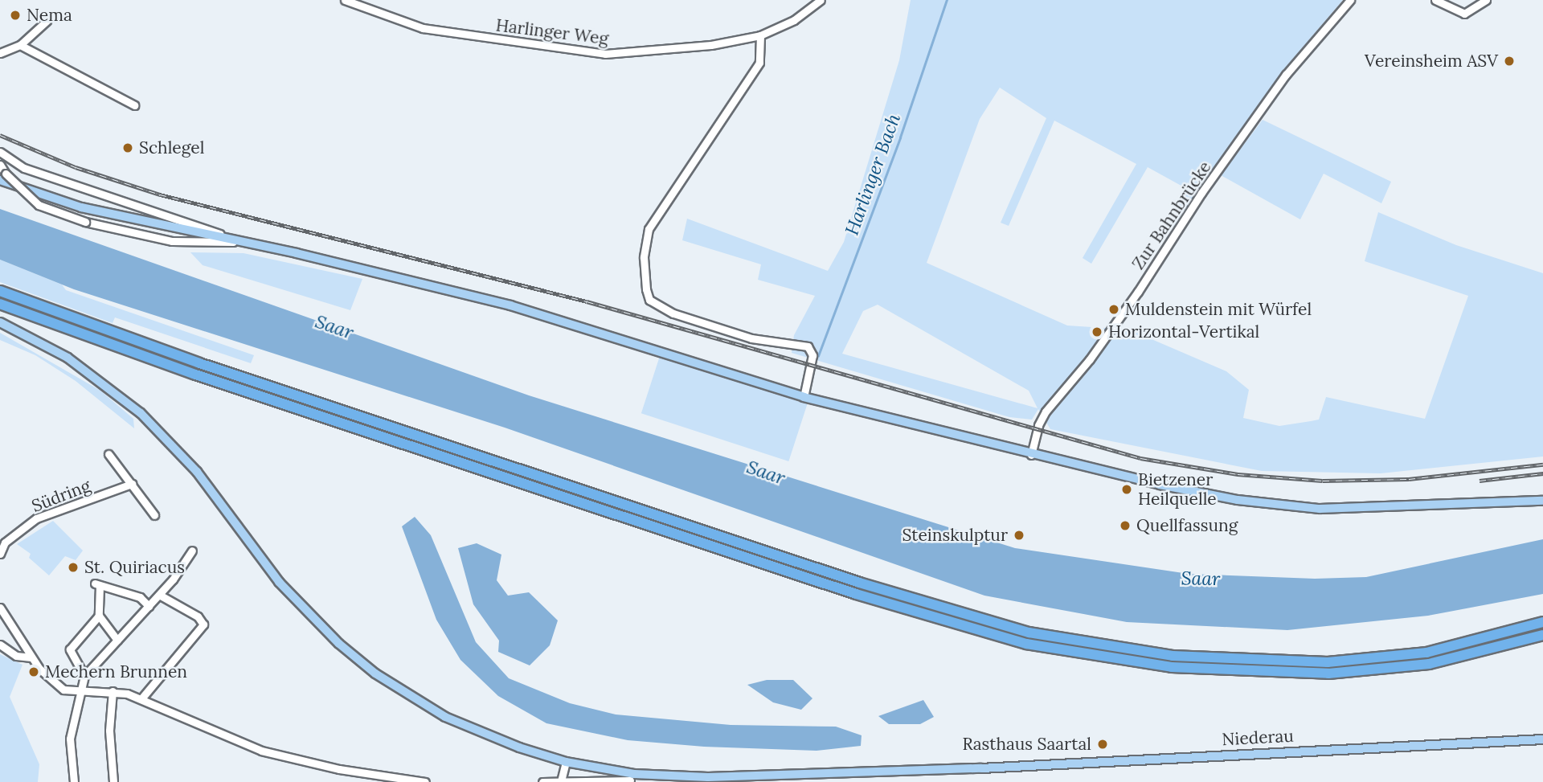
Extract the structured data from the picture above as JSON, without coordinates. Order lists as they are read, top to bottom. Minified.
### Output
{"streets":{"main road":["Niederau"],"street":["Harlinger Weg","Zur Bahnbrücke","Südring"]},"water":["Harlinger Bach","Saar"],"places":["Nema","Vereinsheim ASV","Schlegel","Muldenstein mit Würfel","Horizontal-Vertikal","Bietzener Heilquelle","Quellfassung","Steinskulptur","St. Quiriacus","Mechern Brunnen","Rasthaus Saartal"]}
